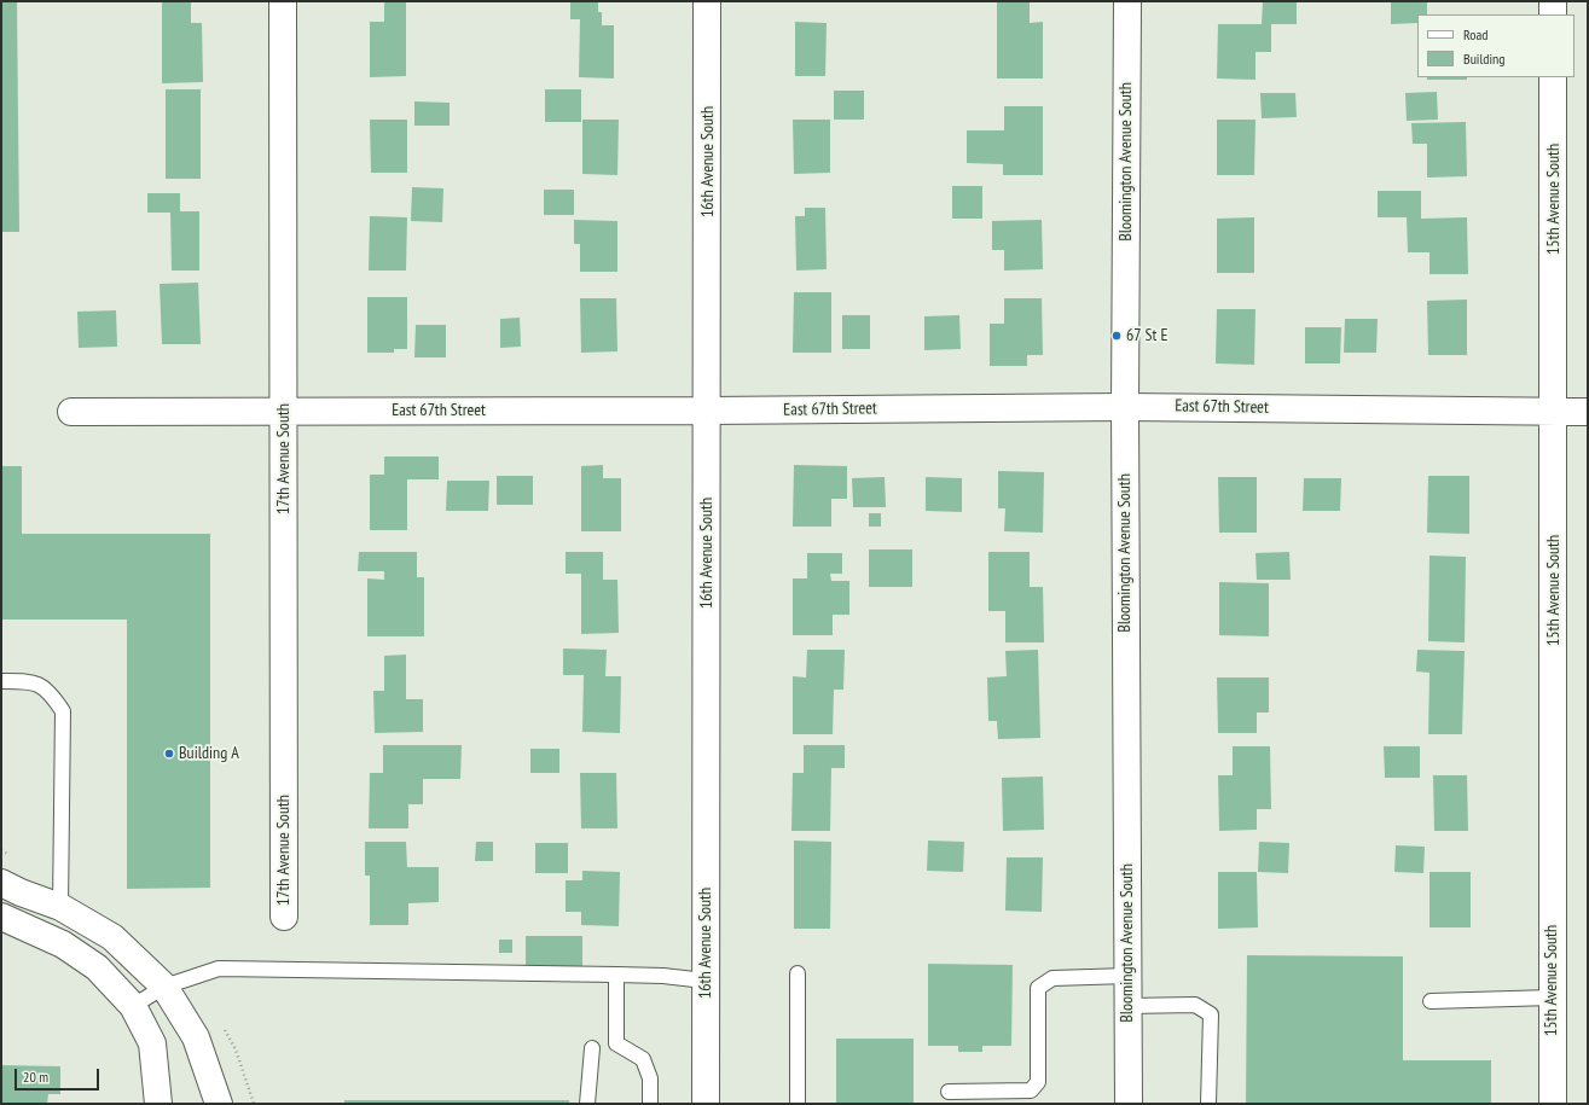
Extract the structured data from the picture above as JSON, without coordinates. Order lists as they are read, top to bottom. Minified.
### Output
{"streets":{"street":["16th Avenue South","Bloomington Avenue South","15th Avenue South","East 67th Street","17th Avenue South"]},"crossings":[["16th Avenue South","East 67th Street"],["Bloomington Avenue South","East 67th Street"],["15th Avenue South","East 67th Street"],["East 67th Street","17th Avenue South"]],"places":["67 St E","Building A"],"legend":["Road","Building"],"scale_bar":"20 m"}
